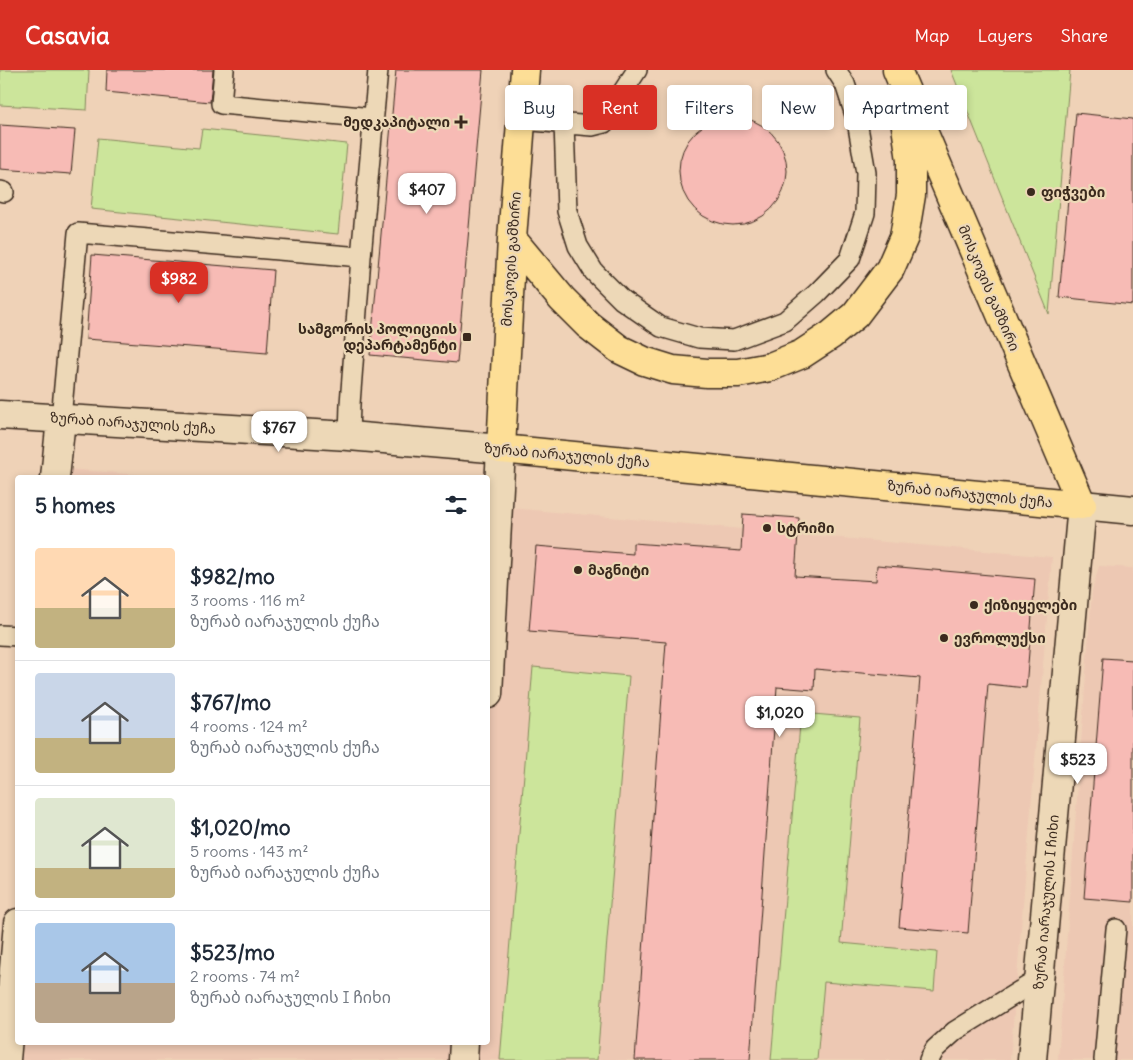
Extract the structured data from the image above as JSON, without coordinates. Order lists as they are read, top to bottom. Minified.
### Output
{"streets":{"main road":["მოსკოვის გამზირი","ზურაბ იარაჯულის ქუჩა"],"street":["ზურაბ იარაჯულის I ჩიხი"]},"crossings":[["მოსკოვის გამზირი","ზურაბ იარაჯულის ქუჩა"],["მოსკოვის გამზირი","ზურაბ იარაჯულის I ჩიხი"],["ზურაბ იარაჯულის ქუჩა","ზურაბ იარაჯულის I ჩიხი"]],"places":{"health":["მედკაპიტალი"],"other":["ფიჭვები","სტრიმი","მაგნიტი","ქიზიყელები","ევროლუქსი"],"transit":["სამგორის პოლიციის დეპარტამენტი"]},"page":{"header":"Casavia","nav":["Map","Layers","Share"],"chip":["Buy","Rent","Filters","New","Apartment"],"price":["$407","$982","$767","$1,020","$523"],"heading":"5 homes","list":[{"name":"$982/mo","note":"3 rooms · 116 m² · ზურაბ იარაჯულის ქუჩა"},{"name":"$767/mo","note":"4 rooms · 124 m² · ზურაბ იარაჯულის ქუჩა"},{"name":"$1,020/mo","note":"5 rooms · 143 m² · ზურაბ იარაჯულის ქუჩა"},{"name":"$523/mo","note":"2 rooms · 74 m² · ზურაბ იარაჯულის I ჩიხი"}]}}
